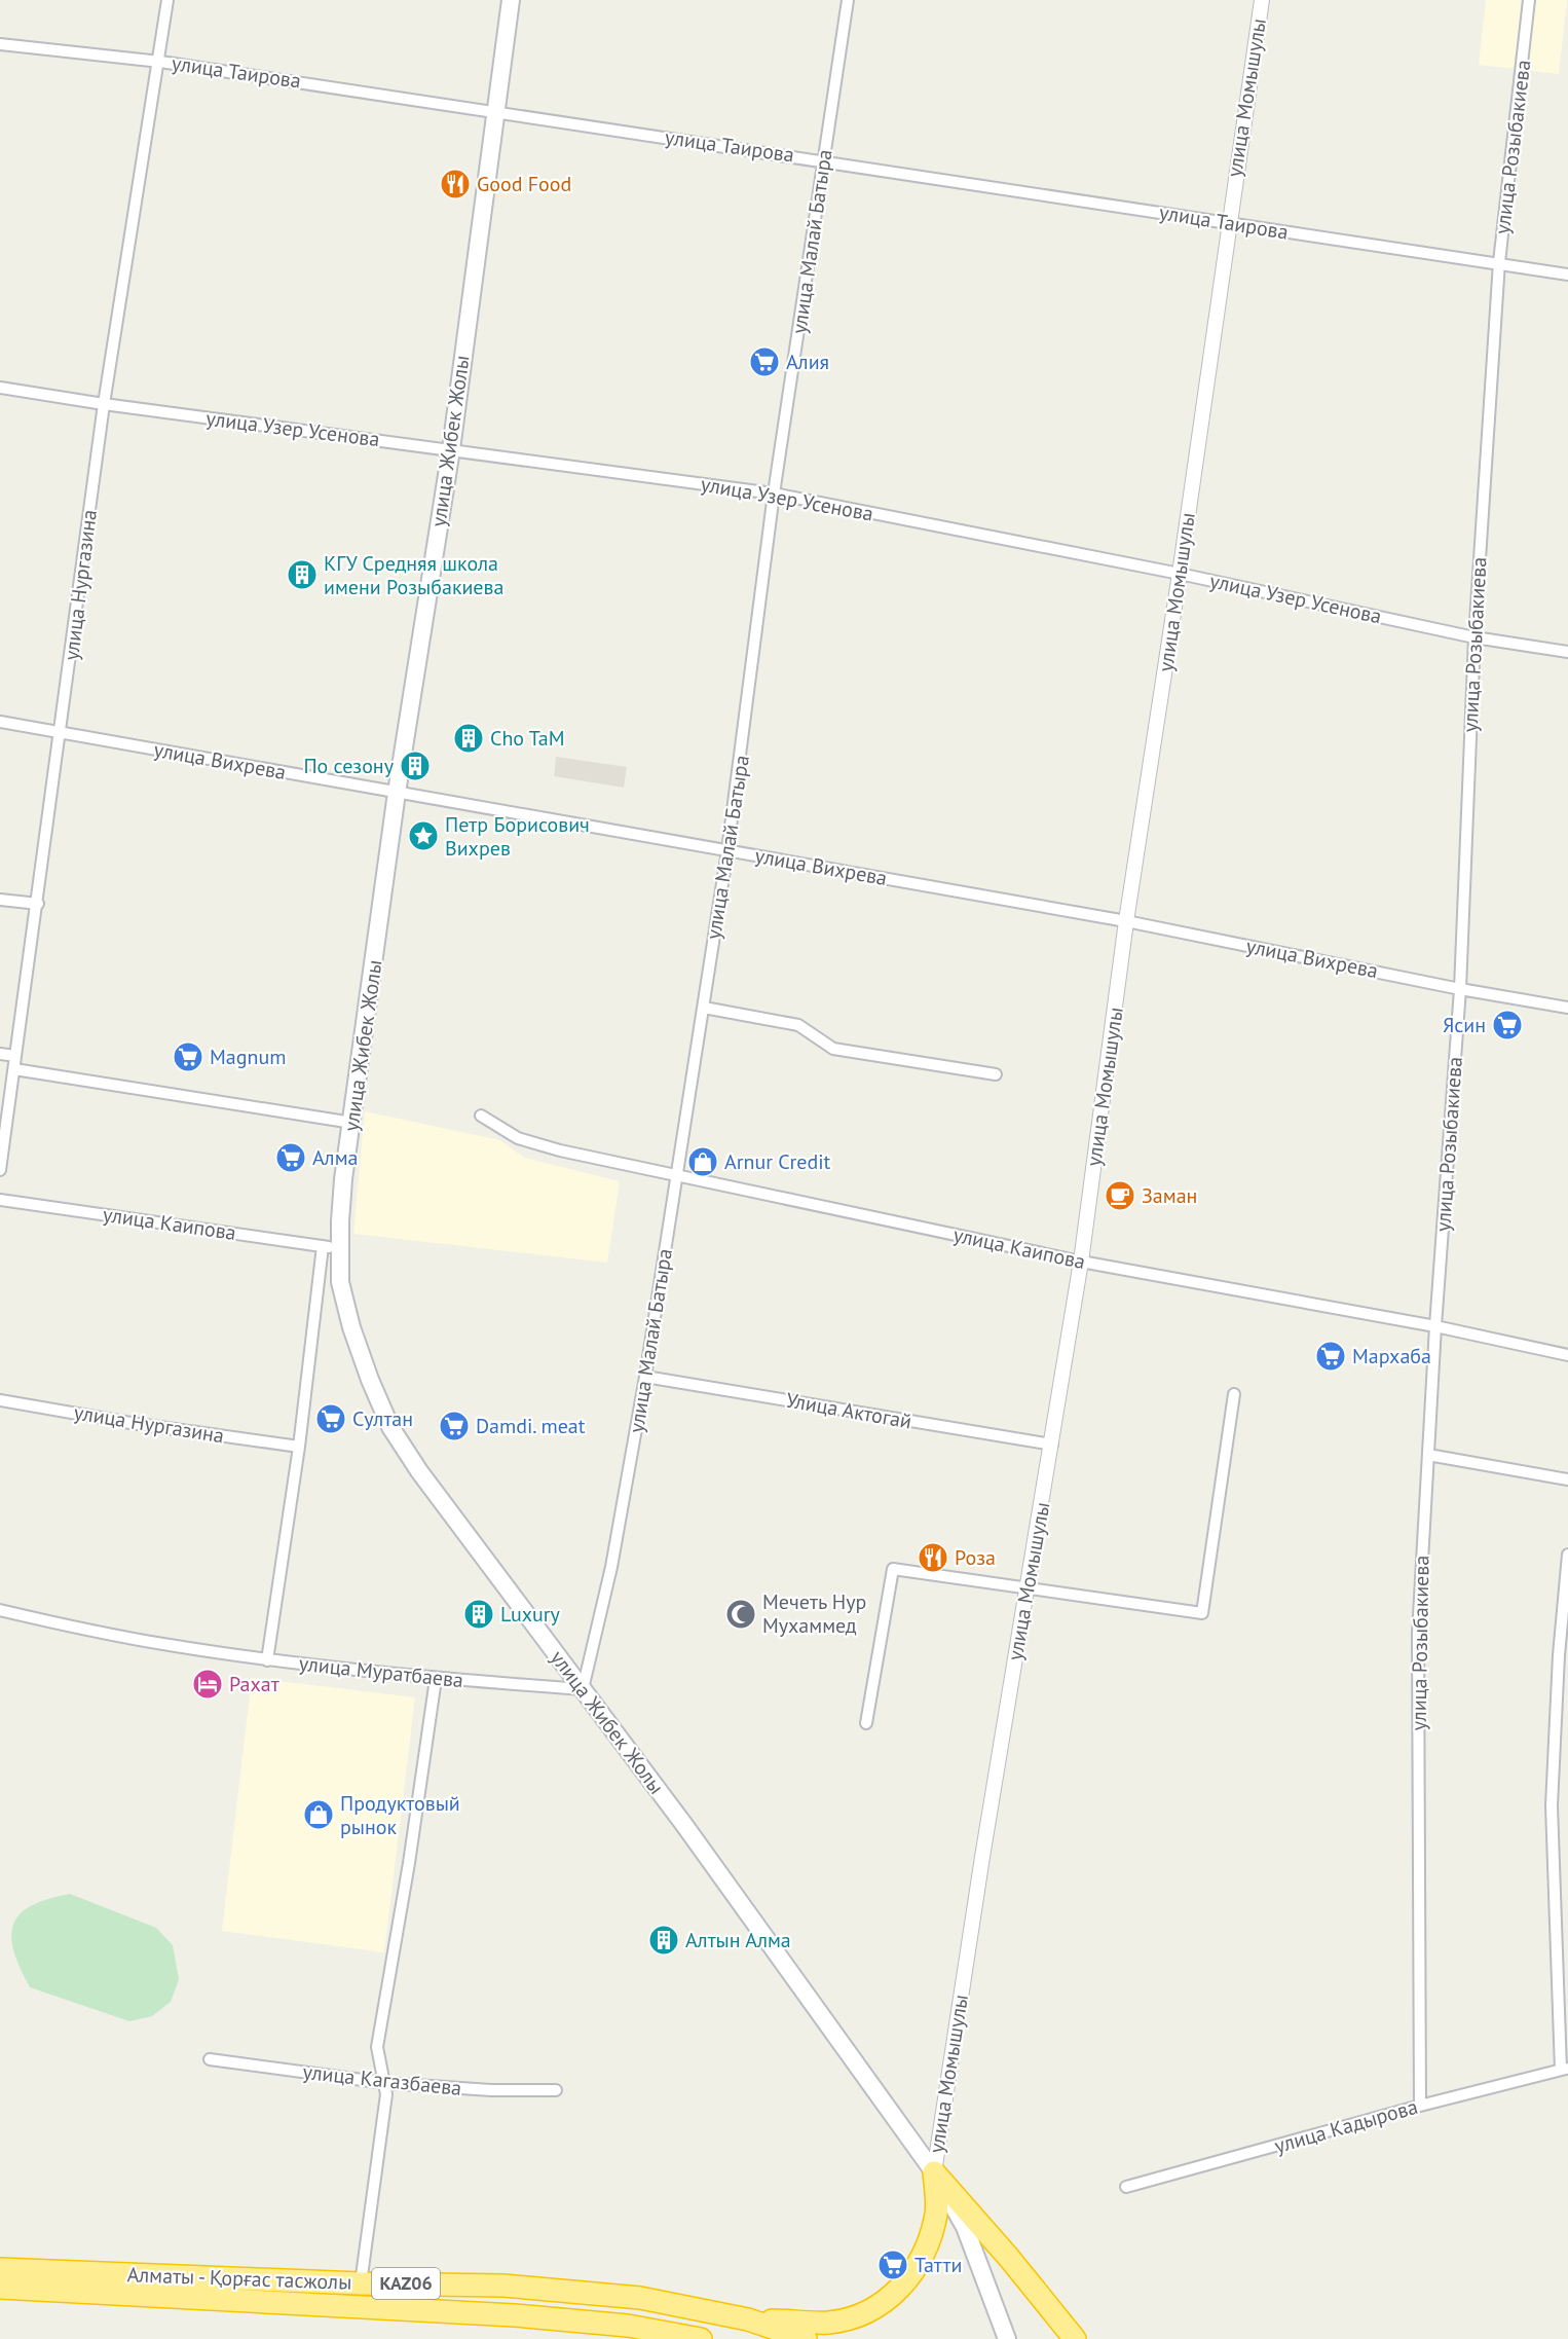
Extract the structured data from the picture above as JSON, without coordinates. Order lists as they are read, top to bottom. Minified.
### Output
{"streets":{"highway":["Алматы - Қорғас тасжолы","KAZ06"],"main road":["улица Жибек Жолы"],"street":["улица Таирова","улица Момышулы","улица Розыбакиева","улица Малай Батыра","улица Узер Усенова","улица Нургазина","улица Вихрева","улица Каипова","Улица Актогай","улица Муратбаева","улица Кагазбаева","улица Кадырова"]},"crossings":[["улица Таирова","улица Момышулы"],["улица Таирова","улица Розыбакиева"],["улица Таирова","улица Малай Батыра"],["улица Таирова","улица Жибек Жолы"],["улица Таирова","улица Нургазина"],["улица Момышулы","улица Узер Усенова"],["улица Момышулы","улица Жибек Жолы"],["улица Момышулы","улица Вихрева"],["улица Момышулы","улица Каипова"],["улица Момышулы","Улица Актогай"],["улица Розыбакиева","улица Узер Усенова"],["улица Розыбакиева","улица Вихрева"],["улица Розыбакиева","улица Каипова"],["улица Розыбакиева","улица Кадырова"],["улица Малай Батыра","улица Узер Усенова"],["улица Малай Батыра","улица Жибек Жолы"],["улица Малай Батыра","улица Вихрева"],["улица Малай Батыра","улица Каипова"],["улица Малай Батыра","Улица Актогай"],["улица Малай Батыра","улица Муратбаева"],["улица Узер Усенова","улица Жибек Жолы"],["улица Узер Усенова","улица Нургазина"],["улица Жибек Жолы","улица Вихрева"],["улица Жибек Жолы","улица Каипова"],["улица Жибек Жолы","улица Муратбаева"],["улица Нургазина","улица Вихрева"]],"places":{"restaurant":["Good Food","Роза"],"supermarket":["Алия","Ясин","Magnum","Алма","Мархаба","Султан","Damdi. meat","Татти"],"building":["КГУ Средняя школа имени Розыбакиева","Cho TaM","По сезону","Luxury","Алтын Алма"],"place":["Петр Борисович Вихрев"],"shop":["Arnur Credit","Продуктовый рынок"],"cafe":["Заман"],"mosque":["Мечеть Нур Мухаммед"],"hotel":["Рахат"]}}
